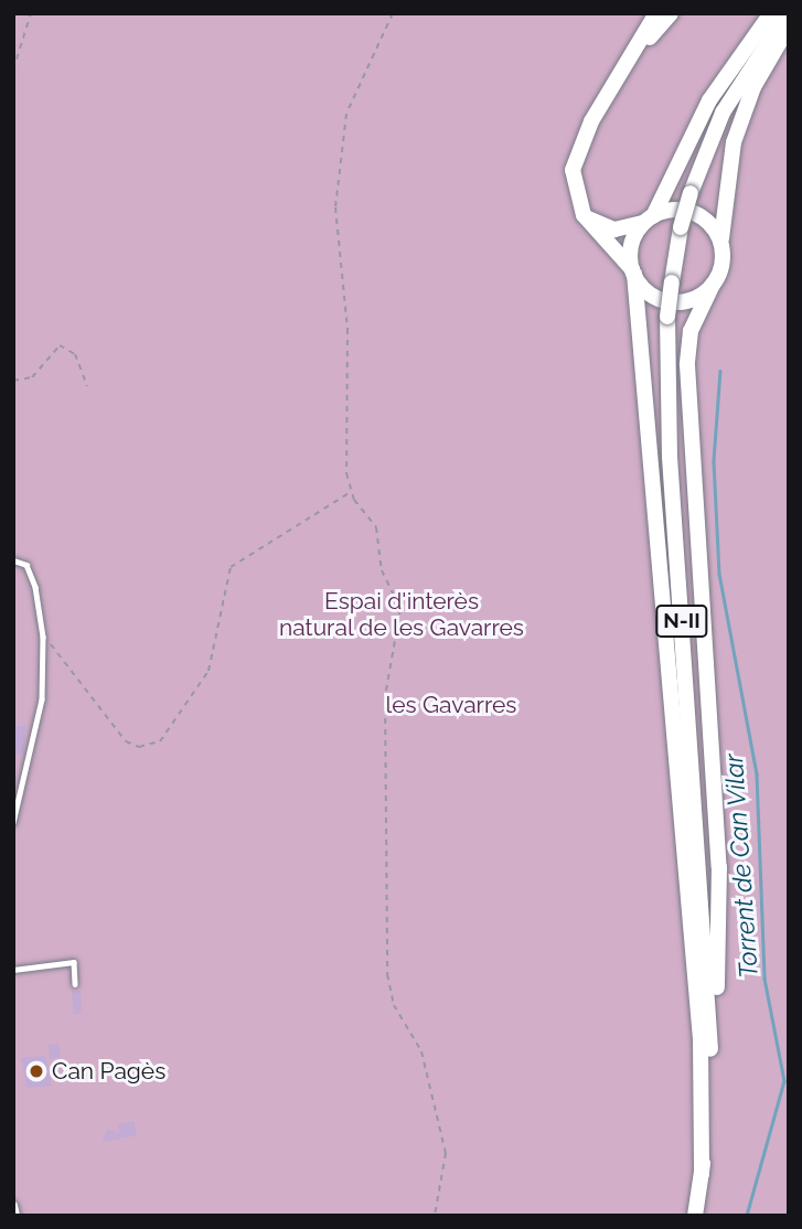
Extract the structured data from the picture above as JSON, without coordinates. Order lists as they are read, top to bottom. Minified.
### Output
{"streets":{"highway":["N-II"]},"water":["Torrent de Can Vilar"],"parks":["Espai d'interès natural de les Gavarres","les Gavarres"],"places":["Can Pagès"]}
